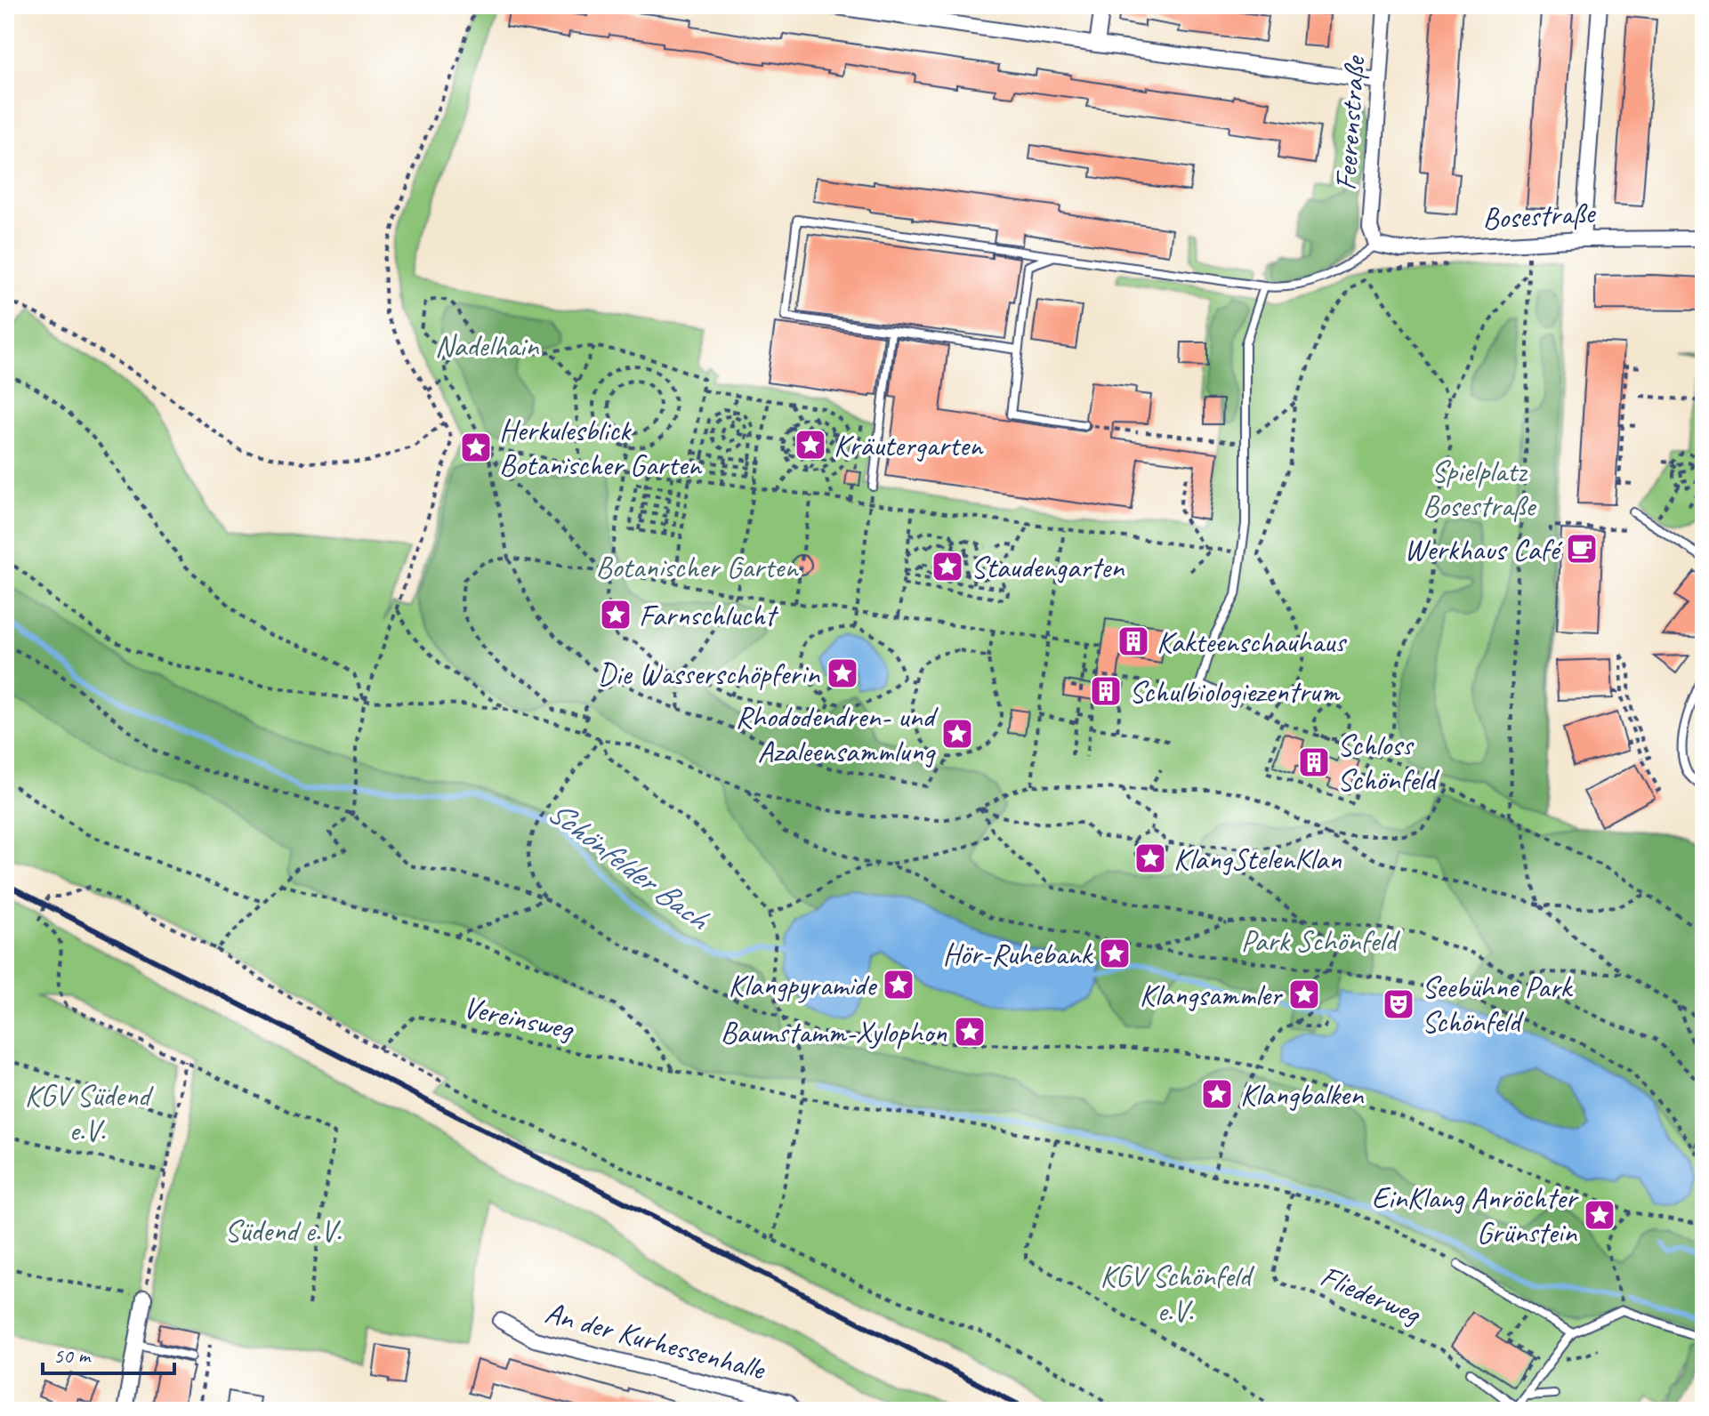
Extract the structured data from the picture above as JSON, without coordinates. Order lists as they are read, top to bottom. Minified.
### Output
{"streets":{"street":["Feerenstraße","Bosestraße","An der Kurhessenhalle"],"path":["Vereinsweg","Fliederweg"]},"crossings":[["Feerenstraße","Bosestraße"]],"water":["Schönfelder Bach"],"parks":["Nadelhain","Spielplatz Bosestraße","Botanischer Garten","Park Schönfeld","KGV Südend e.V.","Südend e.V.","KGV Schönfeld e.V."],"places":{"place":["Kräutergarten","Herkulesblick Botanischer Garten","Staudengarten","Farnschlucht","Die Wasserschöpferin","Rhododendren- und Azaleensammlung","KlangStelenKlan","Hör-Ruhebank","Klangpyramide","Klangsammler","Baumstamm-Xylophon","Klangbalken","EinKlang Anröchter Grünstein"],"cafe":["Werkhaus Café"],"building":["Kakteenschauhaus","Schulbiologiezentrum","Schloss Schönfeld"],"theatre":["Seebühne Park Schönfeld"]},"scale_bar":"50 m"}
